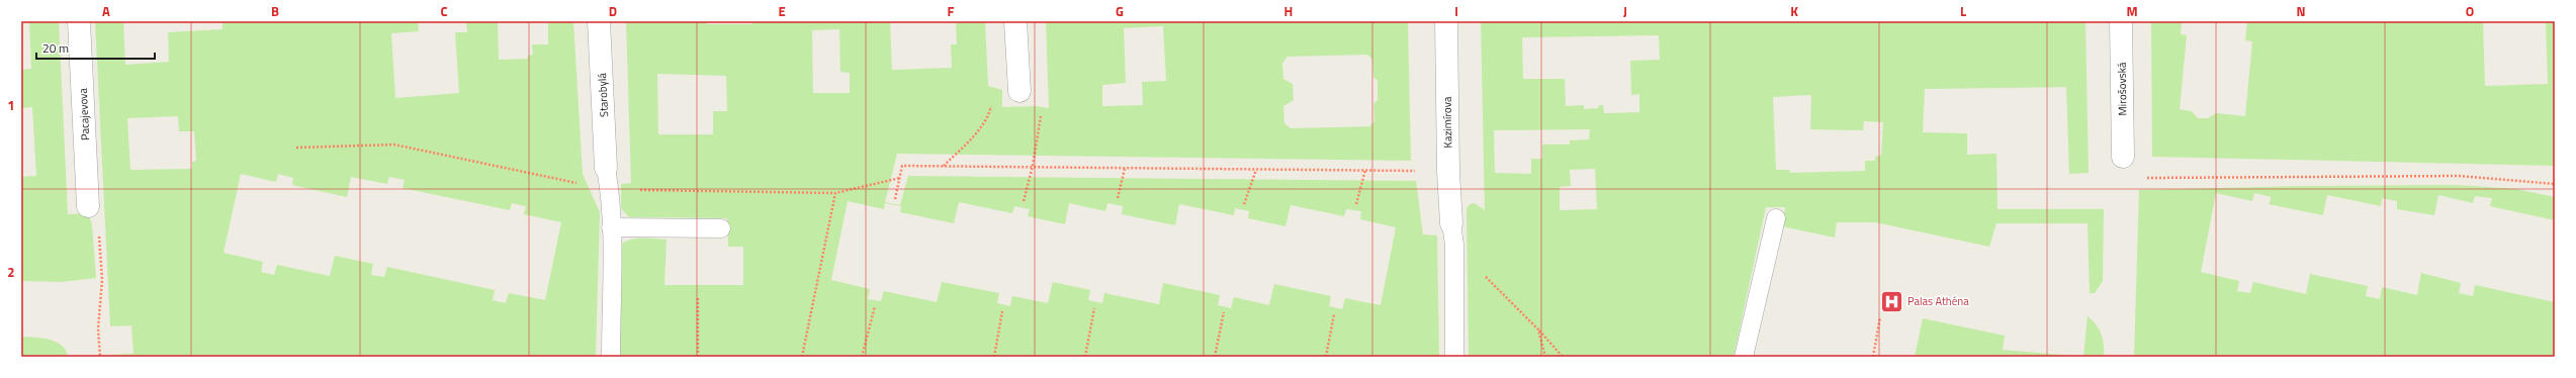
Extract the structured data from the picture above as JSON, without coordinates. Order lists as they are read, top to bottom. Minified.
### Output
{"streets":{"street":["Mirošovská","Starobylá","Pacajevova","Kazimírova"]},"places":{"hospital":["Palas Athéna"]},"scale_bar":"20 m","grid":{"columns":["A","B","C","D","E","F","G","H","I","J","K","L","M","N","O"],"rows":["1","2"]}}
